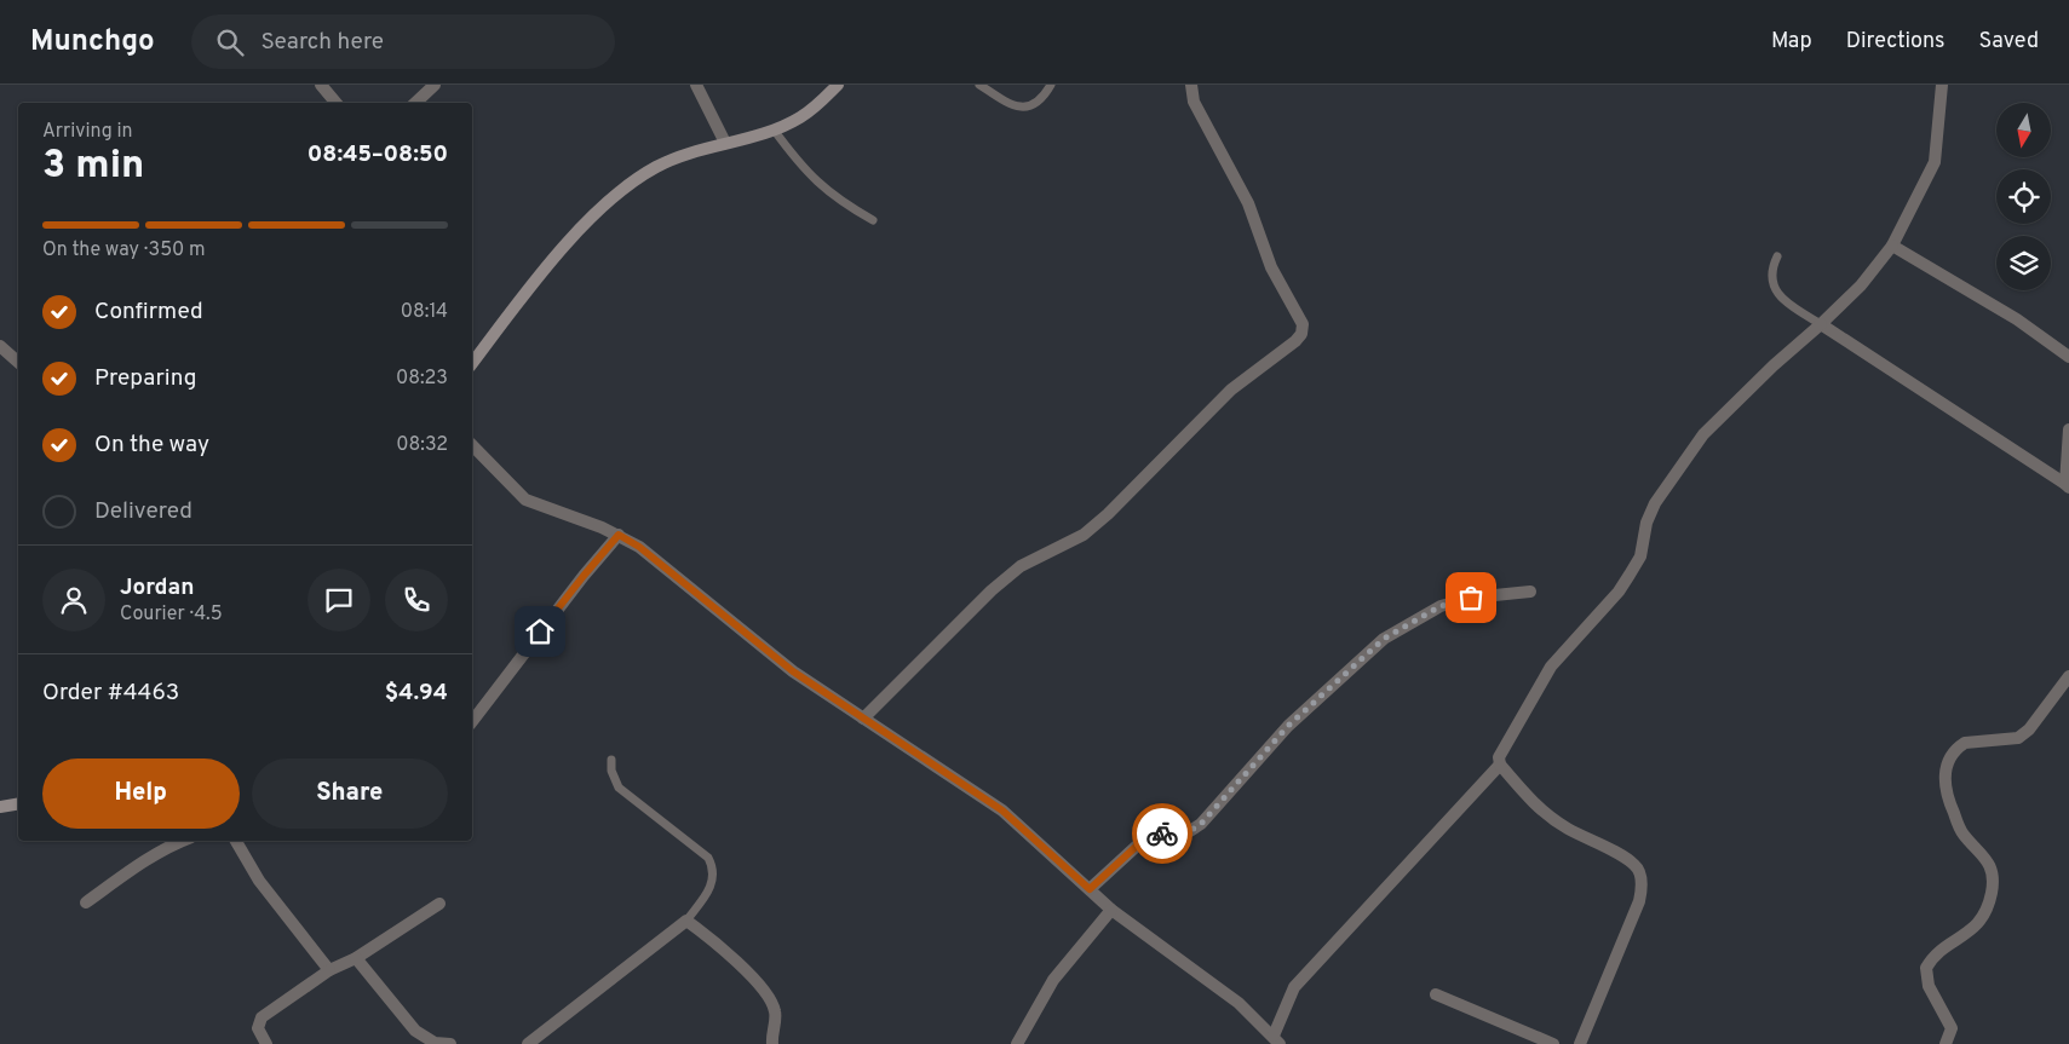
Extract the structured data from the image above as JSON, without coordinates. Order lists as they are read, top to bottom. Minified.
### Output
{"north":"bottom","page":{"header":"Munchgo","search":"Search here","nav":["Map","Directions","Saved"],"heading":["3 min","Arriving in","08:45–08:50"],"panel":["Jordan","Courier · 4.5","Order #4463","$4.94"],"bar":"On the way · 350 m","list":[["Confirmed","08:14"],["Preparing","08:23"],["On the way","08:32"],"Delivered"],"buttons":["Help","Share"]}}
